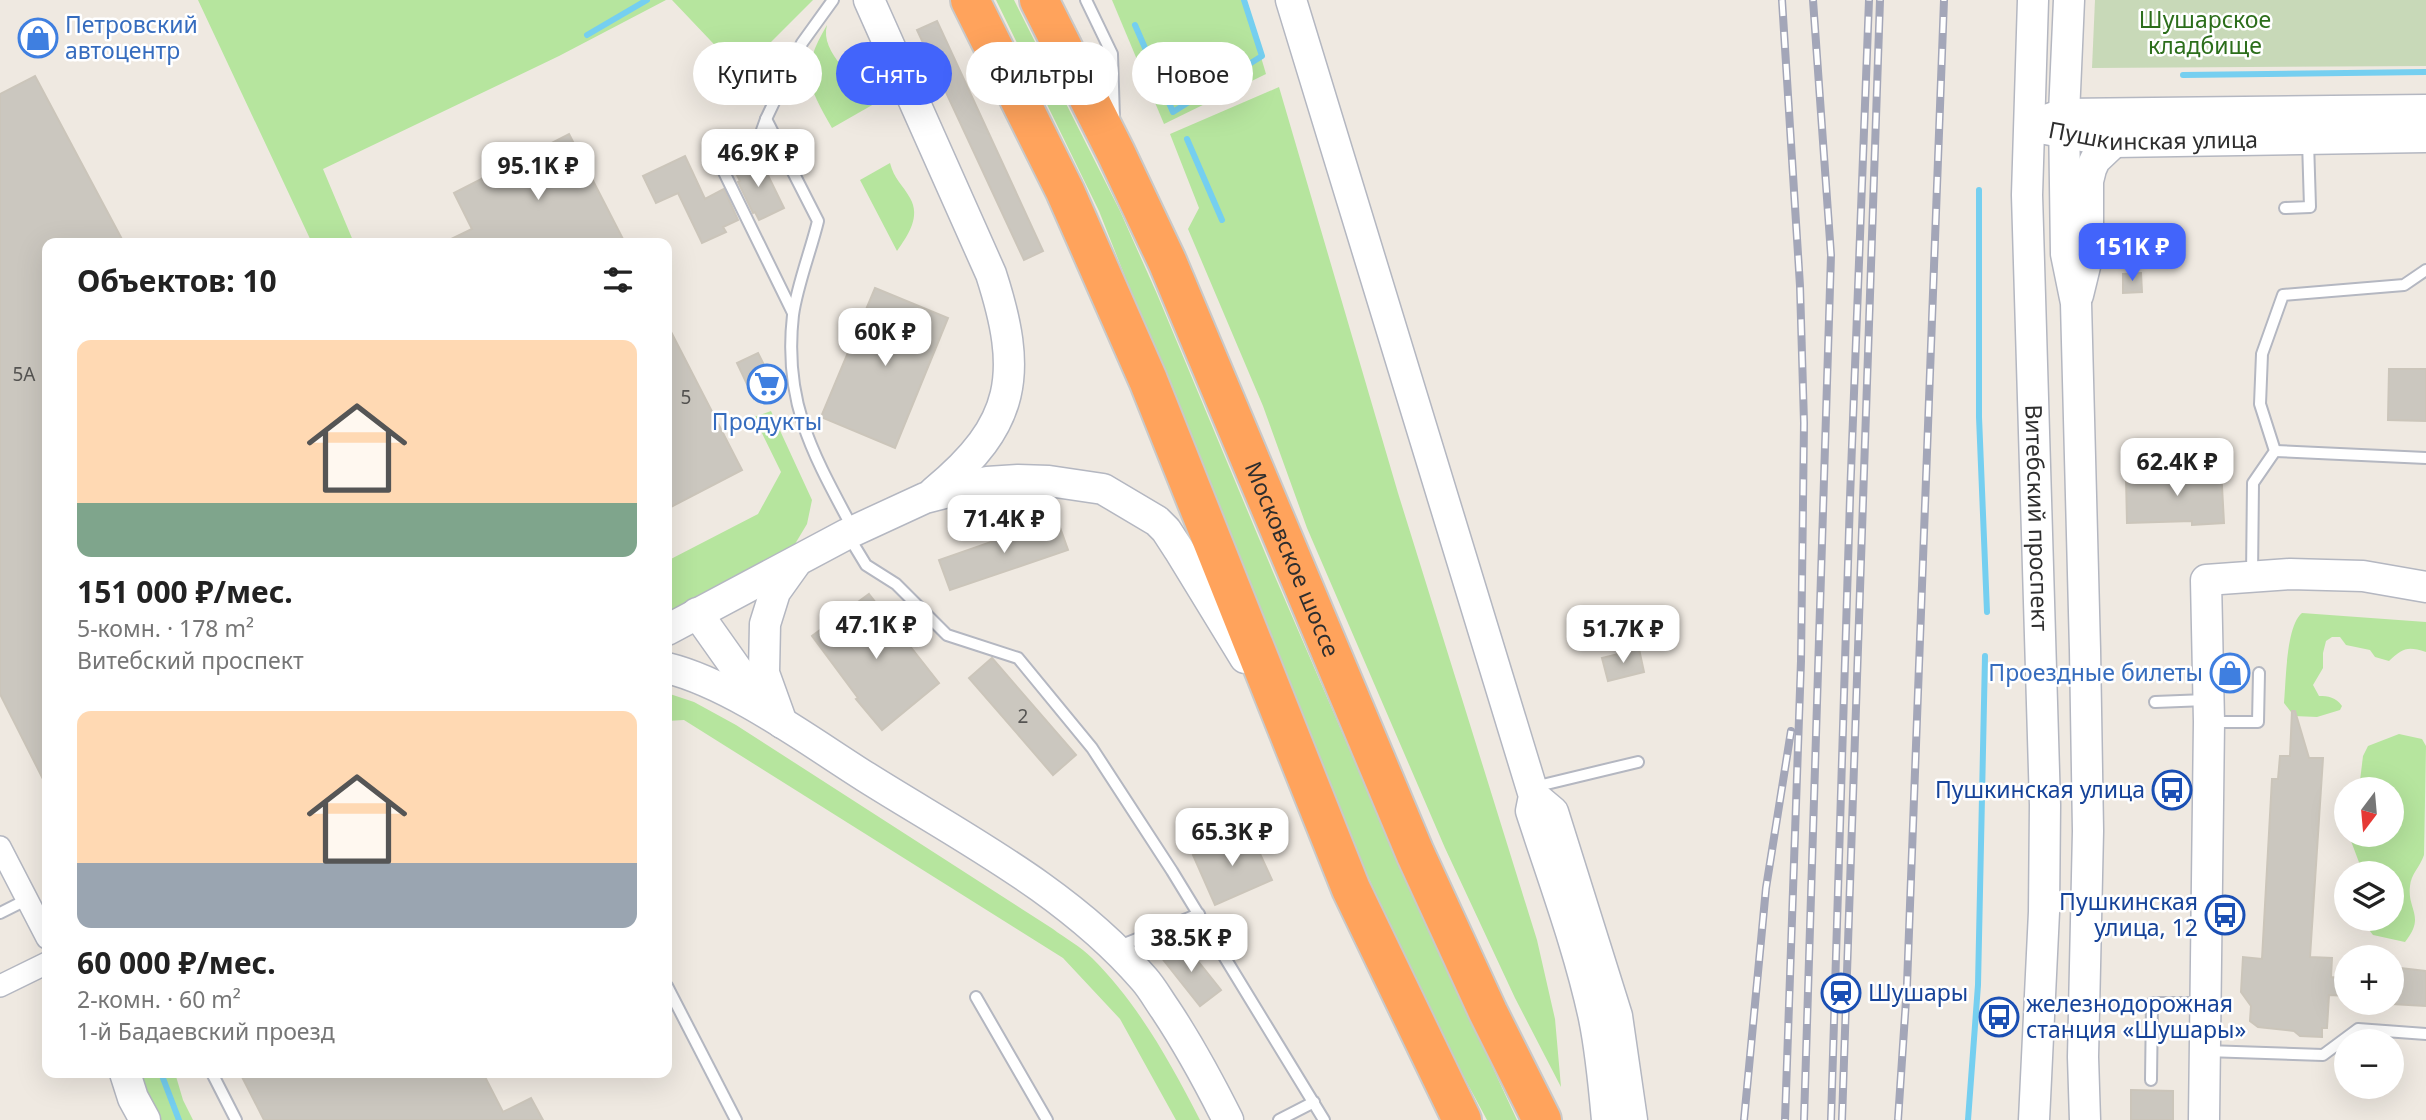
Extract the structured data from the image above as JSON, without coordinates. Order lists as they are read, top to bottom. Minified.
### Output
{"streets":{"highway":["Московское шоссе"],"street":["Пушкинская улица","Витебский проспект"]},"crossings":[["Пушкинская улица","Витебский проспект"]],"parks":["Шушарское кладбище"],"places":{"shop":["Петровский автоцентр","Проездные билеты"],"supermarket":["Продукты"],"bus stop":["Пушкинская улица","Пушкинская улица, 12","железнодорожная станция «Шушары»"],"station":["Шушары"]},"house_numbers":["5А","5","2"],"north":"bottom","page":{"chip":["Купить","Снять","Фильтры","Новое"],"price":["46.9K ₽","95.1K ₽","151K ₽","60K ₽","62.4K ₽","71.4K ₽","47.1K ₽","51.7K ₽","65.3K ₽","38.5K ₽"],"heading":"Объектов: 10","list":[{"name":"151 000 ₽/мес.","note":"5-комн. · 178 m² · Витебский проспект"},{"name":"60 000 ₽/мес.","note":"2-комн. · 60 m² · 1-й Бадаевский проезд"}],"map_buttons":["+","−"]}}
